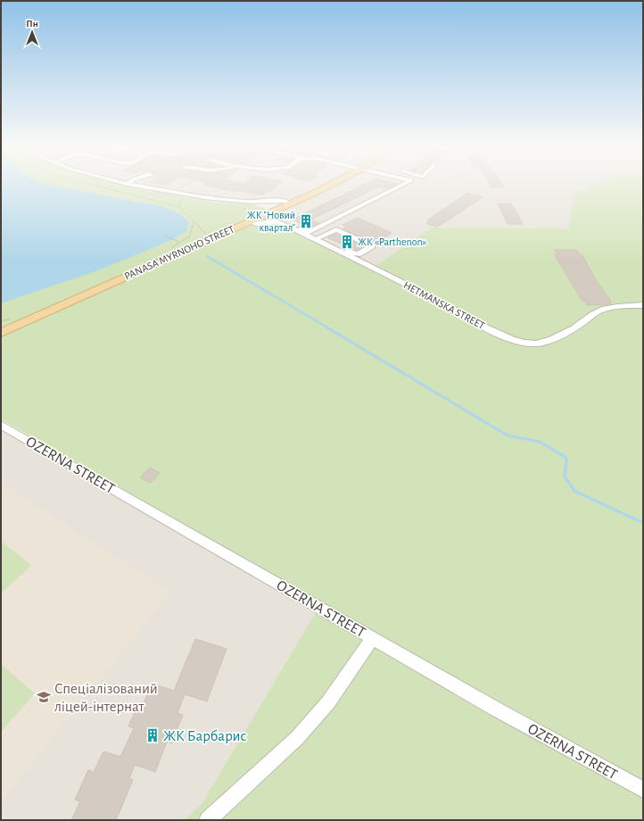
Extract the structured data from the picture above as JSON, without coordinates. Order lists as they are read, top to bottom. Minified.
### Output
{"streets":{"main road":["PANASA MYRNOHO STREET"],"street":["HETMANSKA STREET","OZERNA STREET"]},"crossings":[["PANASA MYRNOHO STREET","HETMANSKA STREET"]],"places":{"building":["ЖК \"Новий квартал\"","ЖК «Parthenon»","ЖК Барбарис"],"school or university":["Спеціалізований ліцей-інтернат"]},"north":"top"}
